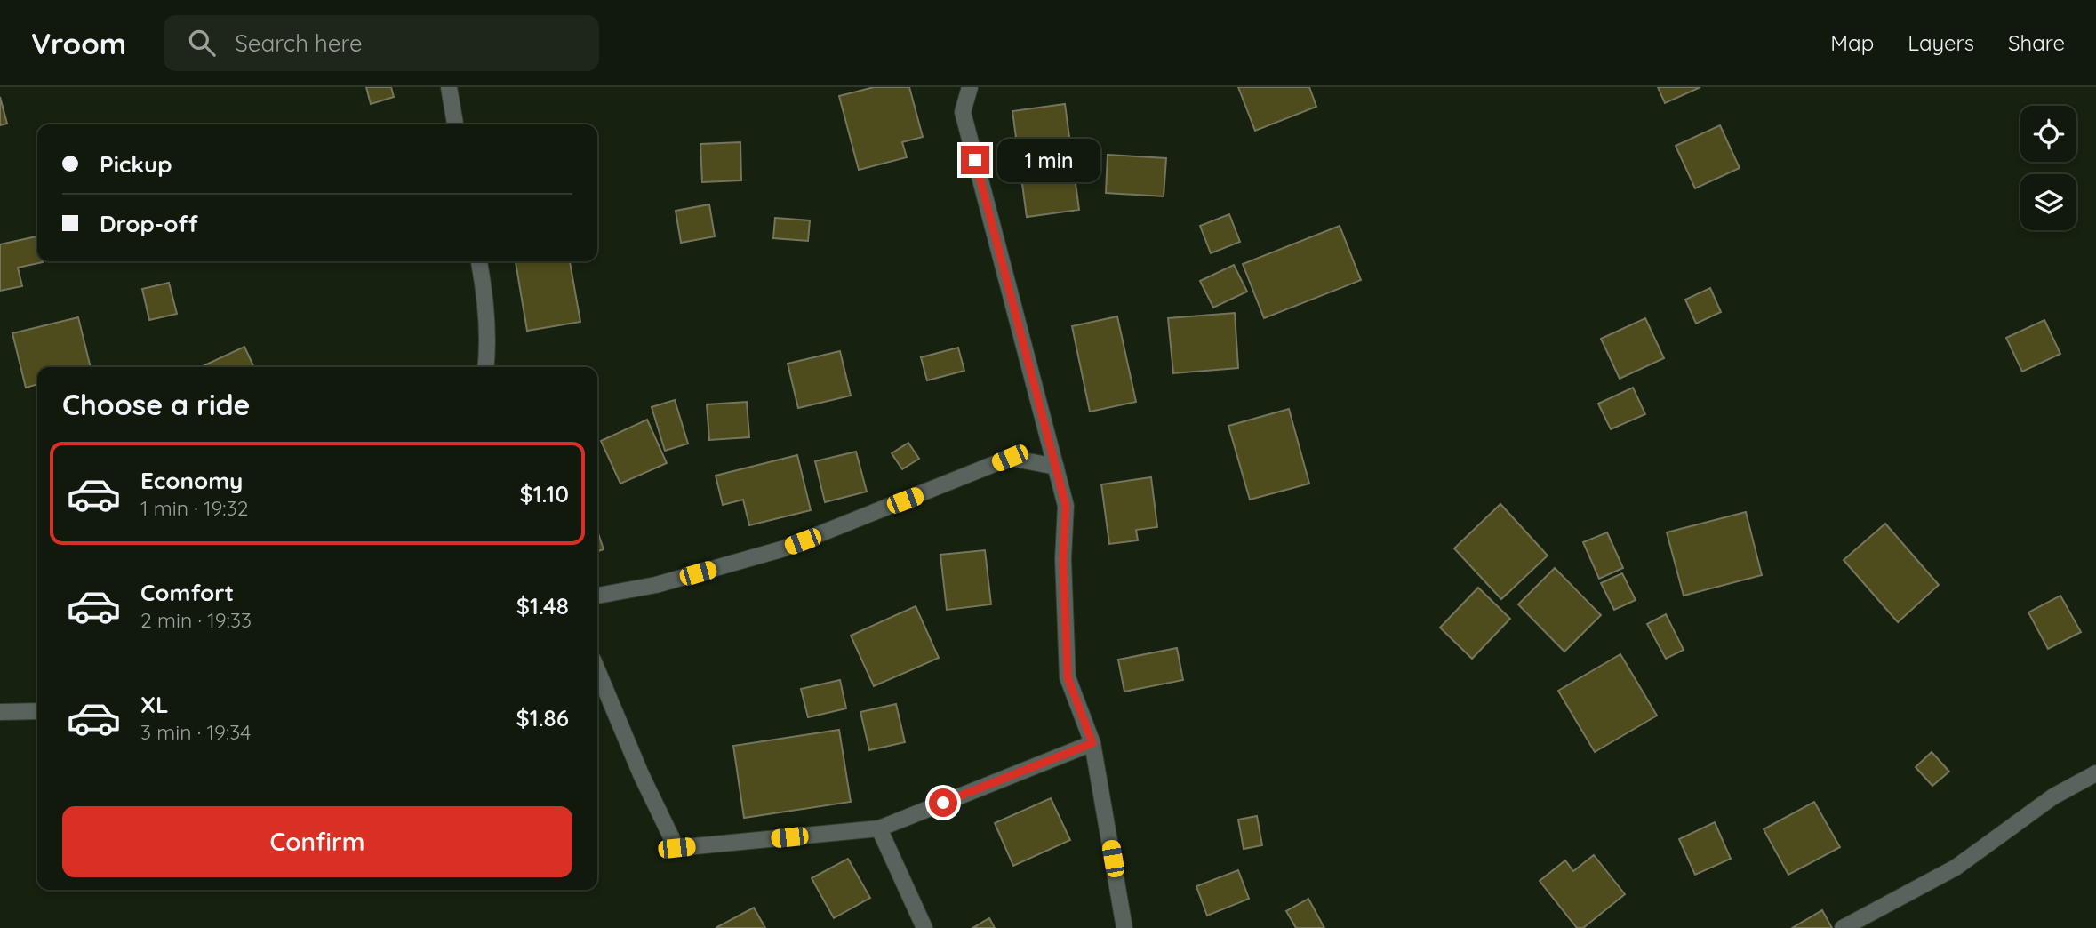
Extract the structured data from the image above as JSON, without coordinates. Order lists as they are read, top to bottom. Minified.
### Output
{"page":{"header":"Vroom","search":"Search here","nav":["Map","Layers","Share"],"banner":["Pickup","Drop-off"],"bubble":"1 min","heading":"Choose a ride","list":[{"name":"Economy","note":"1 min · 19:32","value":"$1.10"},{"name":"Comfort","note":"2 min · 19:33","value":"$1.48"},{"name":"XL","note":"3 min · 19:34","value":"$1.86"}],"buttons":"Confirm"}}
